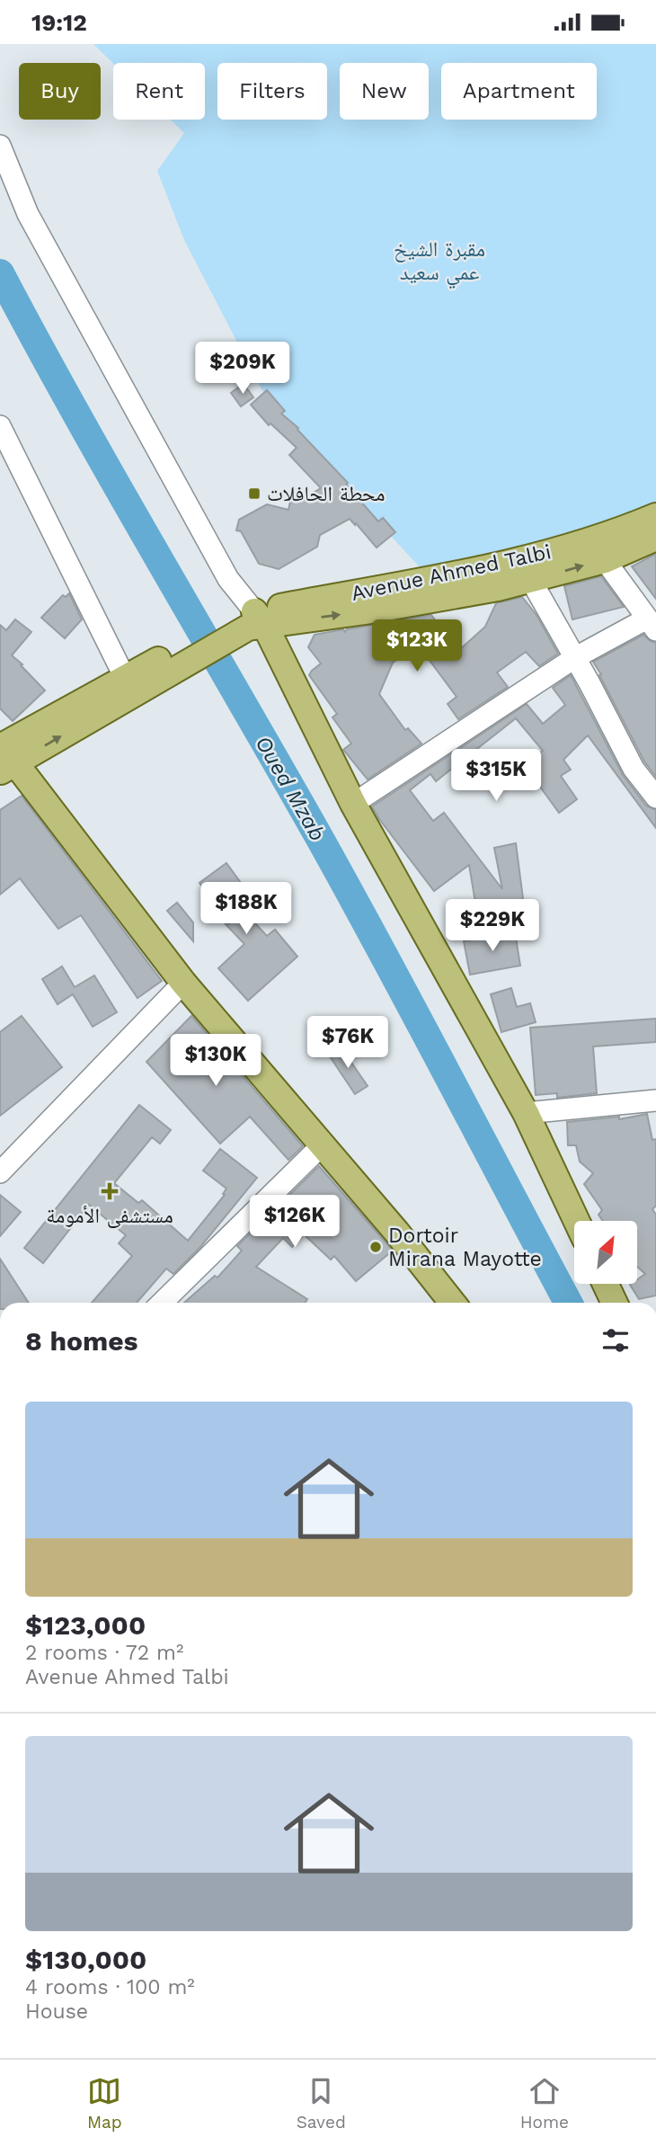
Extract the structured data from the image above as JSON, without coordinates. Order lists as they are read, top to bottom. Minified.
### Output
{"streets":{"main road":["Avenue Ahmed Talbi"]},"water":["Oued Mzab"],"parks":["مقبرة الشيخ عمي سعيد"],"places":{"transit":["محطة الحافلات"],"health":["مستشفى الأمومة"],"other":["Dortoir Mirana Mayotte"]},"north":"top right","page":{"status":"19:12","chip":["Buy","Rent","Filters","New","Apartment"],"price":["$209K","$123K","$315K","$188K","$229K","$76K","$130K","$126K"],"heading":"8 homes","list":[{"name":"$123,000","note":"2 rooms · 72 m² · Avenue Ahmed Talbi"},{"name":"$130,000","note":"4 rooms · 100 m² · House"}],"tabs":["Map","Saved","Home"]}}
